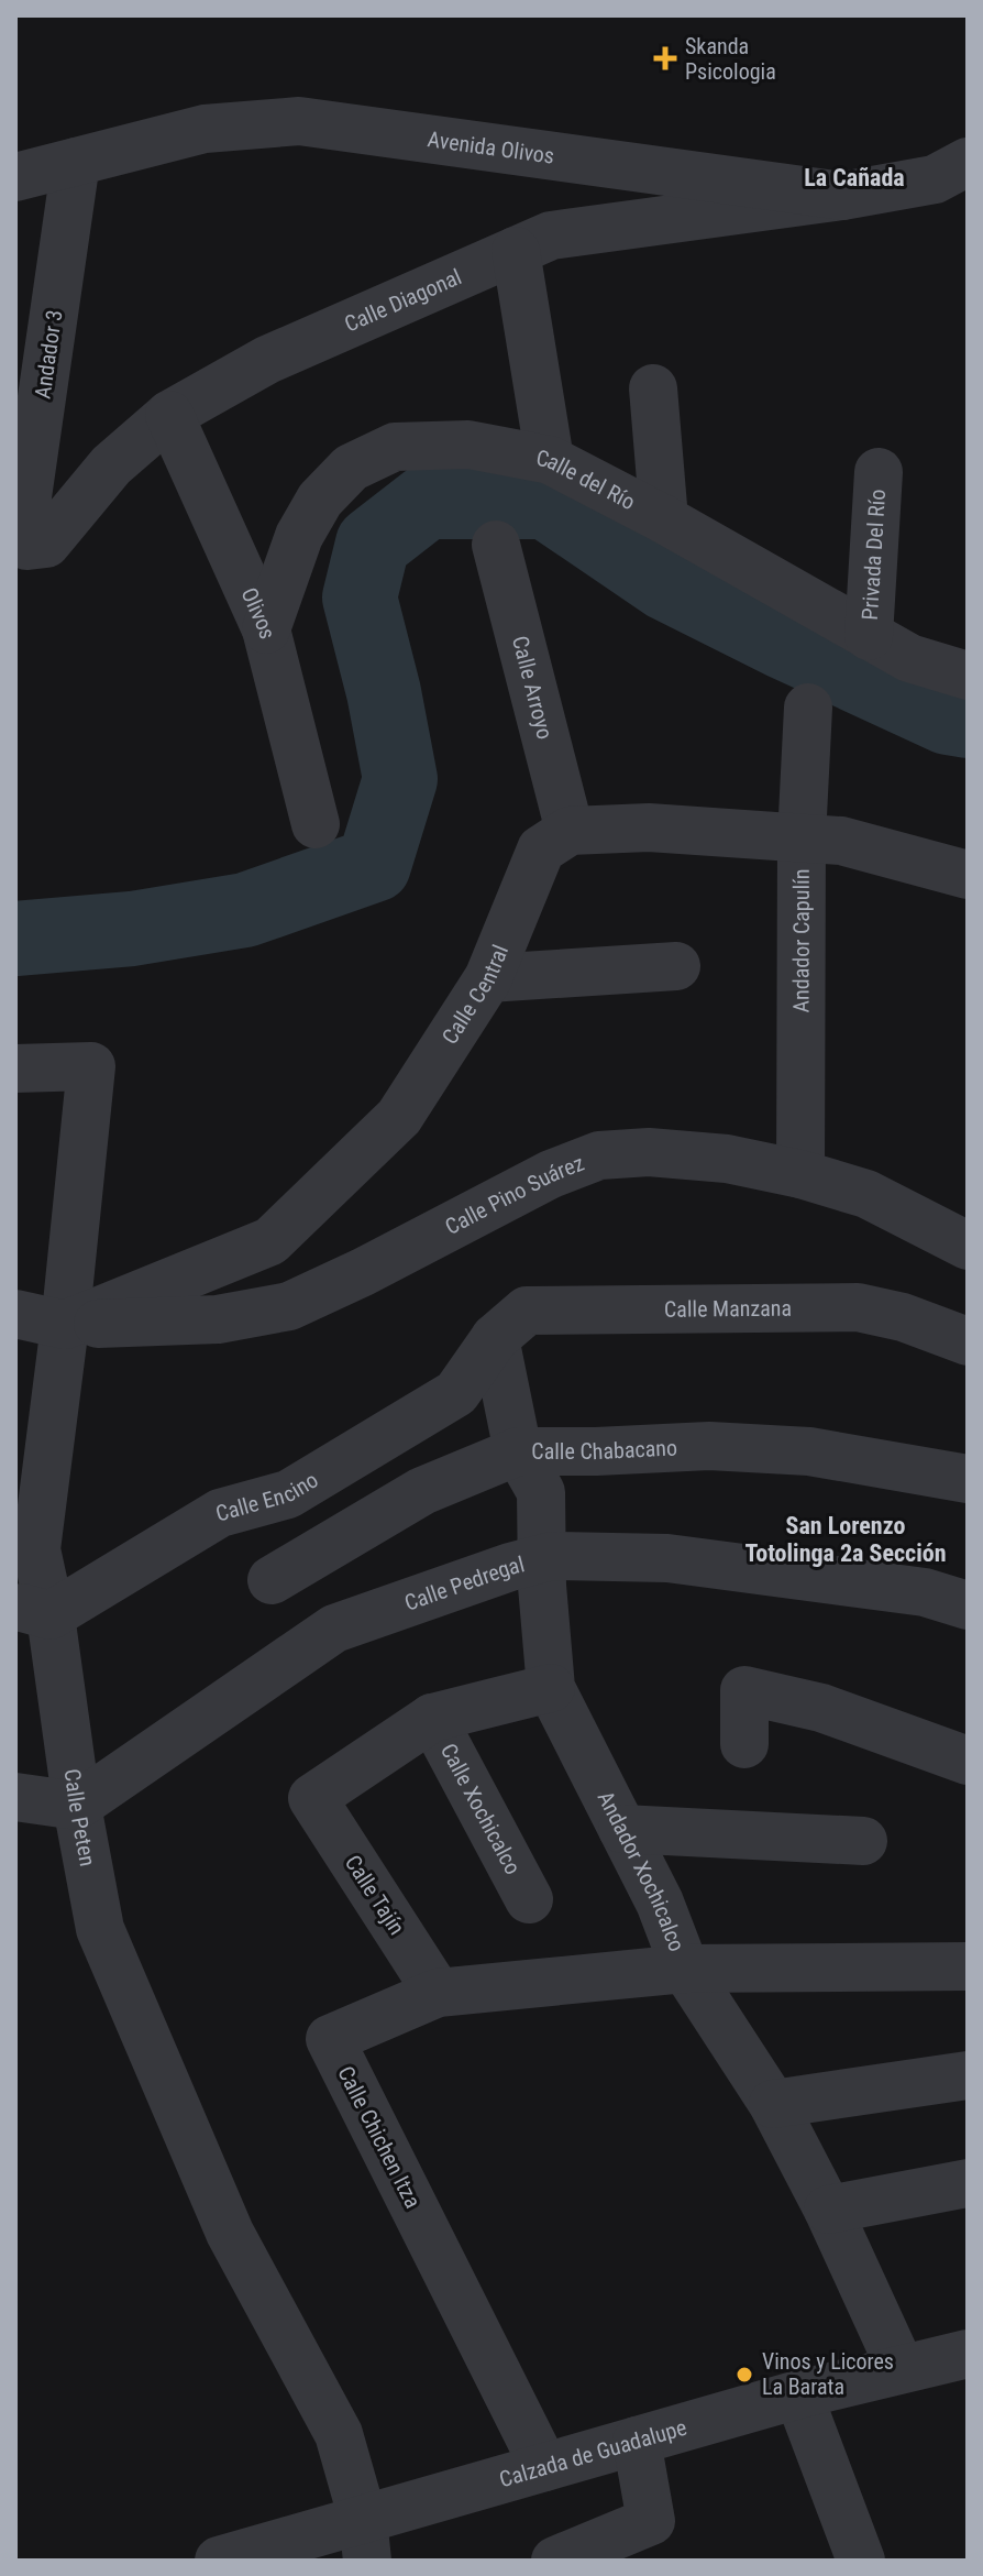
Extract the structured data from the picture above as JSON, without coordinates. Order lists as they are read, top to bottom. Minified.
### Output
{"streets":{"street":["Avenida Olivos","Calle Diagonal","Andador 3","Calle del Río","Privada Del Río","Olivos","Calle Arroyo","Andador Capulín","Calle Central","Calle Pino Suárez","Calle Manzana","Calle Chabacano","Calle Encino","Calle Pedregal","Calle Xochicalco","Calle Peten","Andador Xochicalco","Calle Tajín","Calle Chichen Itza","Calzada de Guadalupe"]},"crossings":[["Avenida Olivos","Calle Diagonal"],["Avenida Olivos","Andador 3"],["Calle Diagonal","Andador 3"],["Calle Diagonal","Olivos"],["Calle del Río","Privada Del Río"],["Calle del Río","Olivos"],["Calle Arroyo","Calle Central"],["Andador Capulín","Calle Pino Suárez"],["Calle Central","Calle Pino Suárez"],["Calle Central","Calle Peten"],["Calle Pino Suárez","Calle Peten"],["Calle Manzana","Calle Encino"],["Calle Manzana","Andador Xochicalco"],["Calle Chabacano","Andador Xochicalco"],["Calle Encino","Calle Peten"],["Calle Encino","Andador Xochicalco"],["Calle Pedregal","Calle Peten"],["Calle Pedregal","Andador Xochicalco"],["Calle Xochicalco","Calle Tajín"],["Calle Peten","Calzada de Guadalupe"],["Andador Xochicalco","Calle Chichen Itza"],["Andador Xochicalco","Calzada de Guadalupe"],["Calle Tajín","Calle Chichen Itza"],["Calle Chichen Itza","Calzada de Guadalupe"]],"districts":["La Cañada","San Lorenzo Totolinga 2a Sección"],"places":{"health":["Skanda Psicologia"],"other":["Vinos y Licores La Barata"]}}
